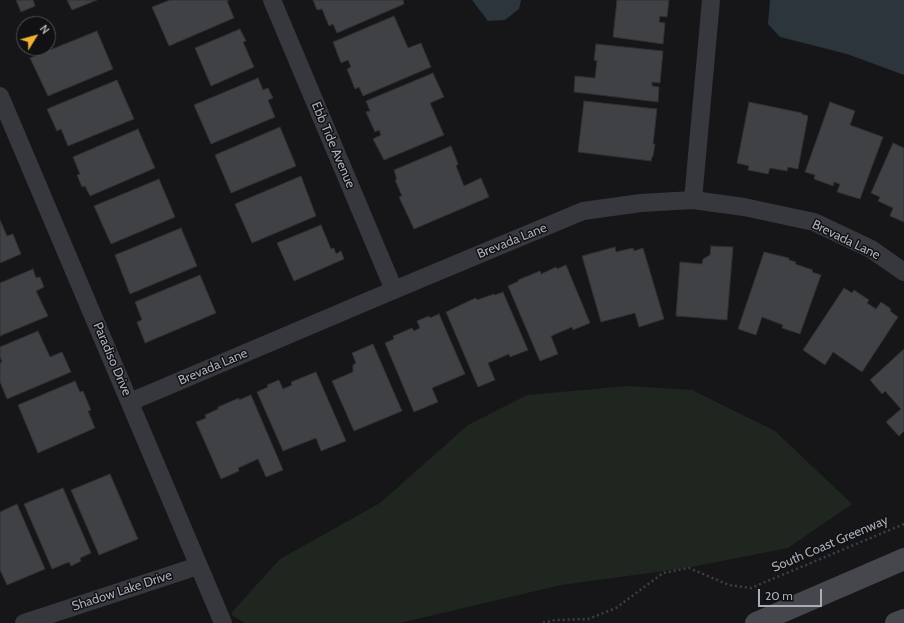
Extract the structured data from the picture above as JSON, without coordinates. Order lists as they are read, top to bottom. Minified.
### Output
{"streets":{"street":["Ebb Tide Avenue","Brevada Lane","Paradiso Drive","Shadow Lake Drive"],"path":["South Coast Greenway"]},"crossings":[["Ebb Tide Avenue","Brevada Lane"],["Brevada Lane","Paradiso Drive"],["Paradiso Drive","Shadow Lake Drive"]],"scale_bar":"20 m","north":"top right"}
